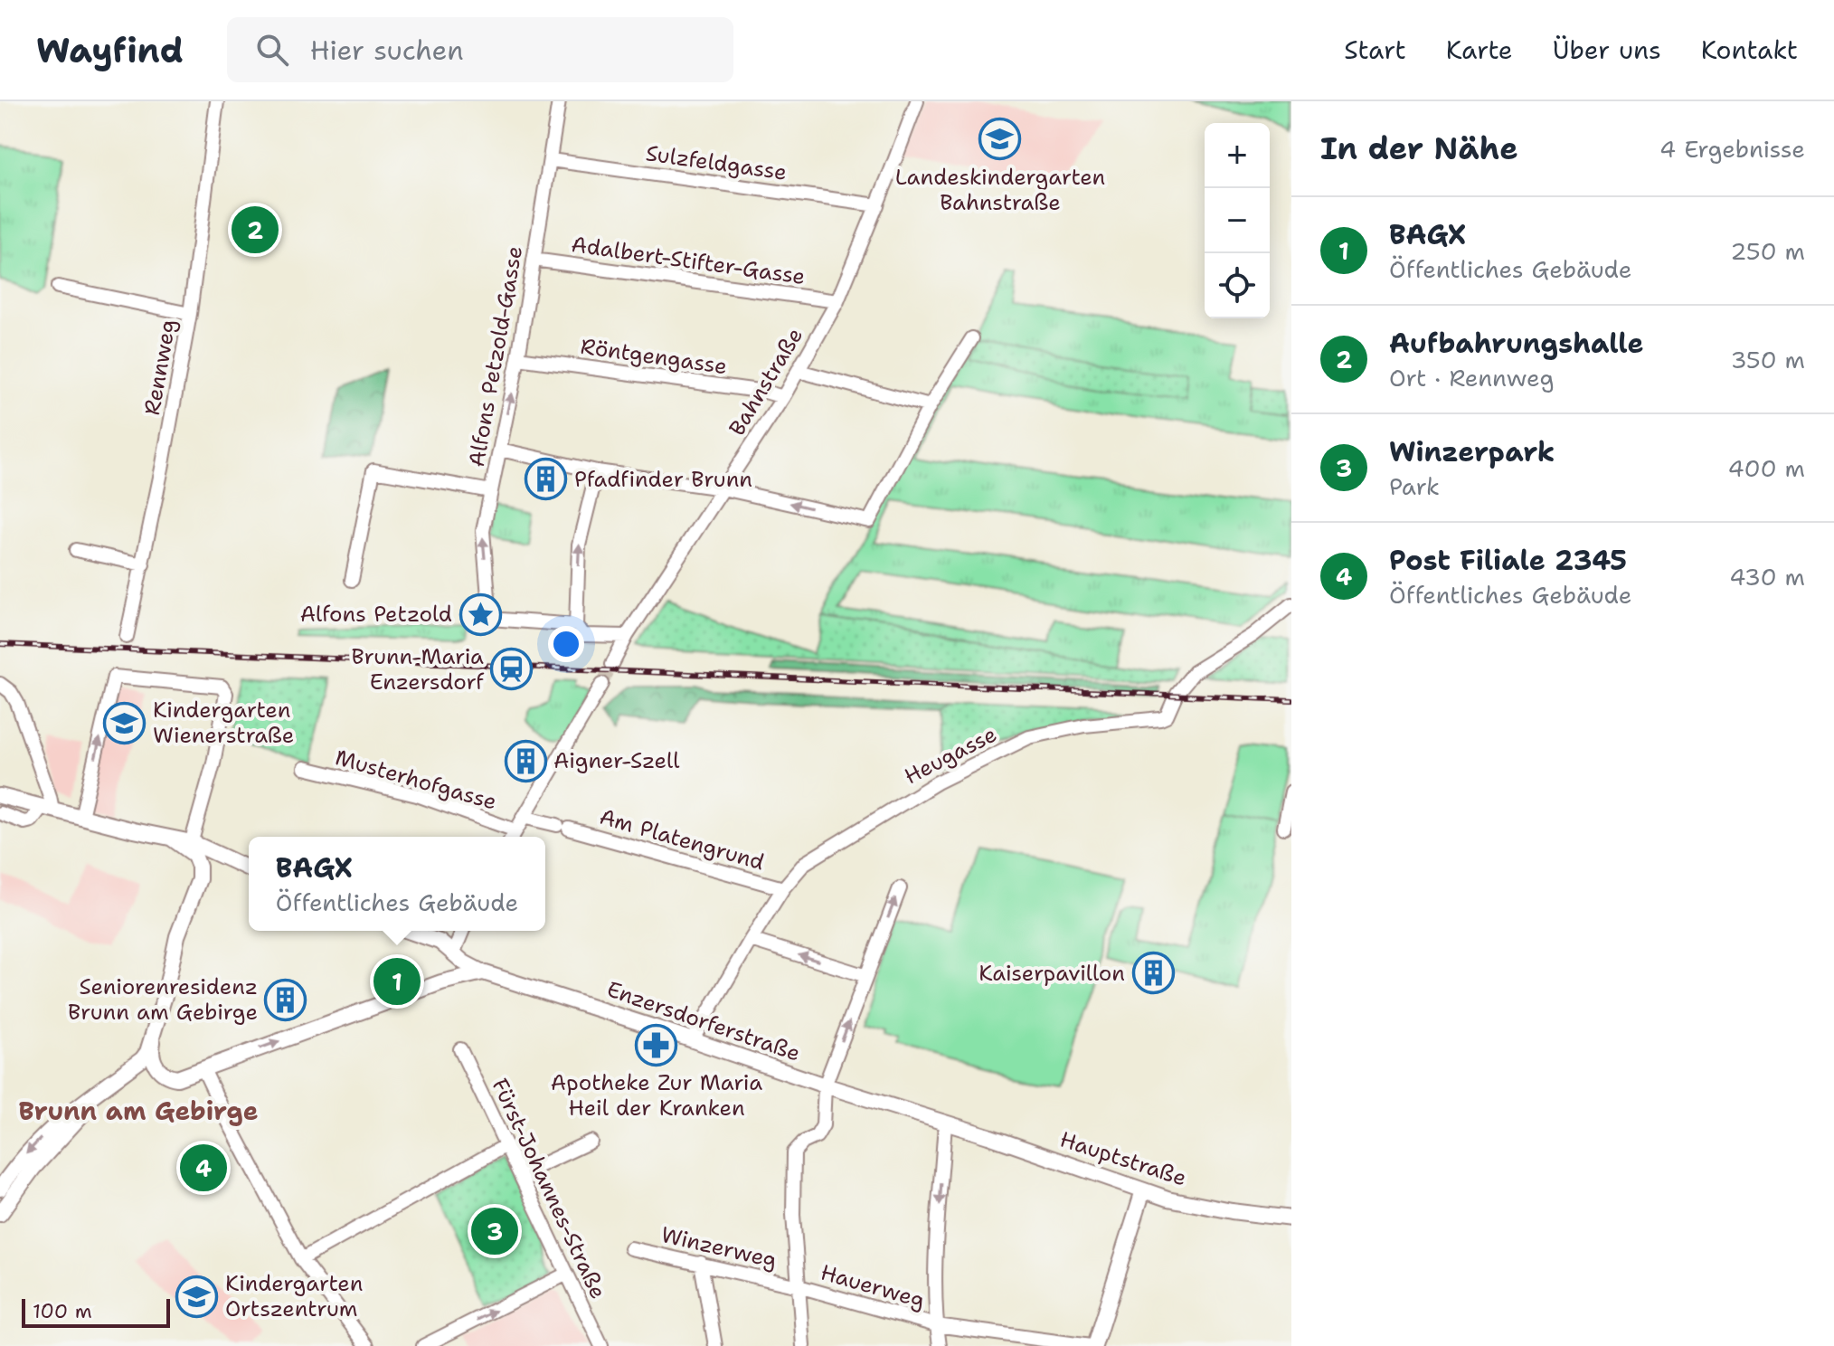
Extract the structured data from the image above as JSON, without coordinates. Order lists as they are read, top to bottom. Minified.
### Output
{"streets":{"main road":["Enzersdorferstraße","Hauptstraße"],"street":["Sulzfeldgasse","Adalbert-Stifter-Gasse","Alfons Petzold-Gasse","Röntgengasse","Rennweg","Bahnstraße","Heugasse","Musterhofgasse","Am Platengrund","Fürst-Johannes-Straße","Winzerweg","Hauerweg"]},"crossings":[["Sulzfeldgasse","Alfons Petzold-Gasse"],["Sulzfeldgasse","Bahnstraße"],["Adalbert-Stifter-Gasse","Alfons Petzold-Gasse"],["Adalbert-Stifter-Gasse","Bahnstraße"],["Alfons Petzold-Gasse","Röntgengasse"],["Röntgengasse","Bahnstraße"],["Heugasse","Am Platengrund"],["Heugasse","Enzersdorferstraße"],["Enzersdorferstraße","Hauptstraße"],["Winzerweg","Hauerweg"]],"districts":["Brunn am Gebirge"],"places":{"school or university":["Landeskindergarten Bahnstraße","Kindergarten Wienerstraße","Kindergarten Ortszentrum"],"building":["Pfadfinder Brunn","Aigner-Szell","Kaiserpavillon","Seniorenresidenz Brunn am Gebirge"],"place":["Alfons Petzold"],"station":["Brunn-Maria Enzersdorf"],"pharmacy":["Apotheke Zur Maria Heil der Kranken"]},"scale_bar":"100 m","page":{"header":"Wayfind","search":"Hier suchen","nav":["Start","Karte","Über uns","Kontakt"],"heading":["In der Nähe","4 Ergebnisse"],"map_buttons":["+","−"],"list":[{"mark":"1","name":"BAGX","note":"Öffentliches Gebäude","value":"250 m"},{"mark":"2","name":"Aufbahrungshalle","note":"Ort · Rennweg","value":"350 m"},{"mark":"3","name":"Winzerpark","note":"Park","value":"400 m"},{"mark":"4","name":"Post Filiale 2345","note":"Öffentliches Gebäude","value":"430 m"}],"pins":["2","1","4","3"],"popup":["BAGX","Öffentliches Gebäude"],"scale":"100 m"}}
